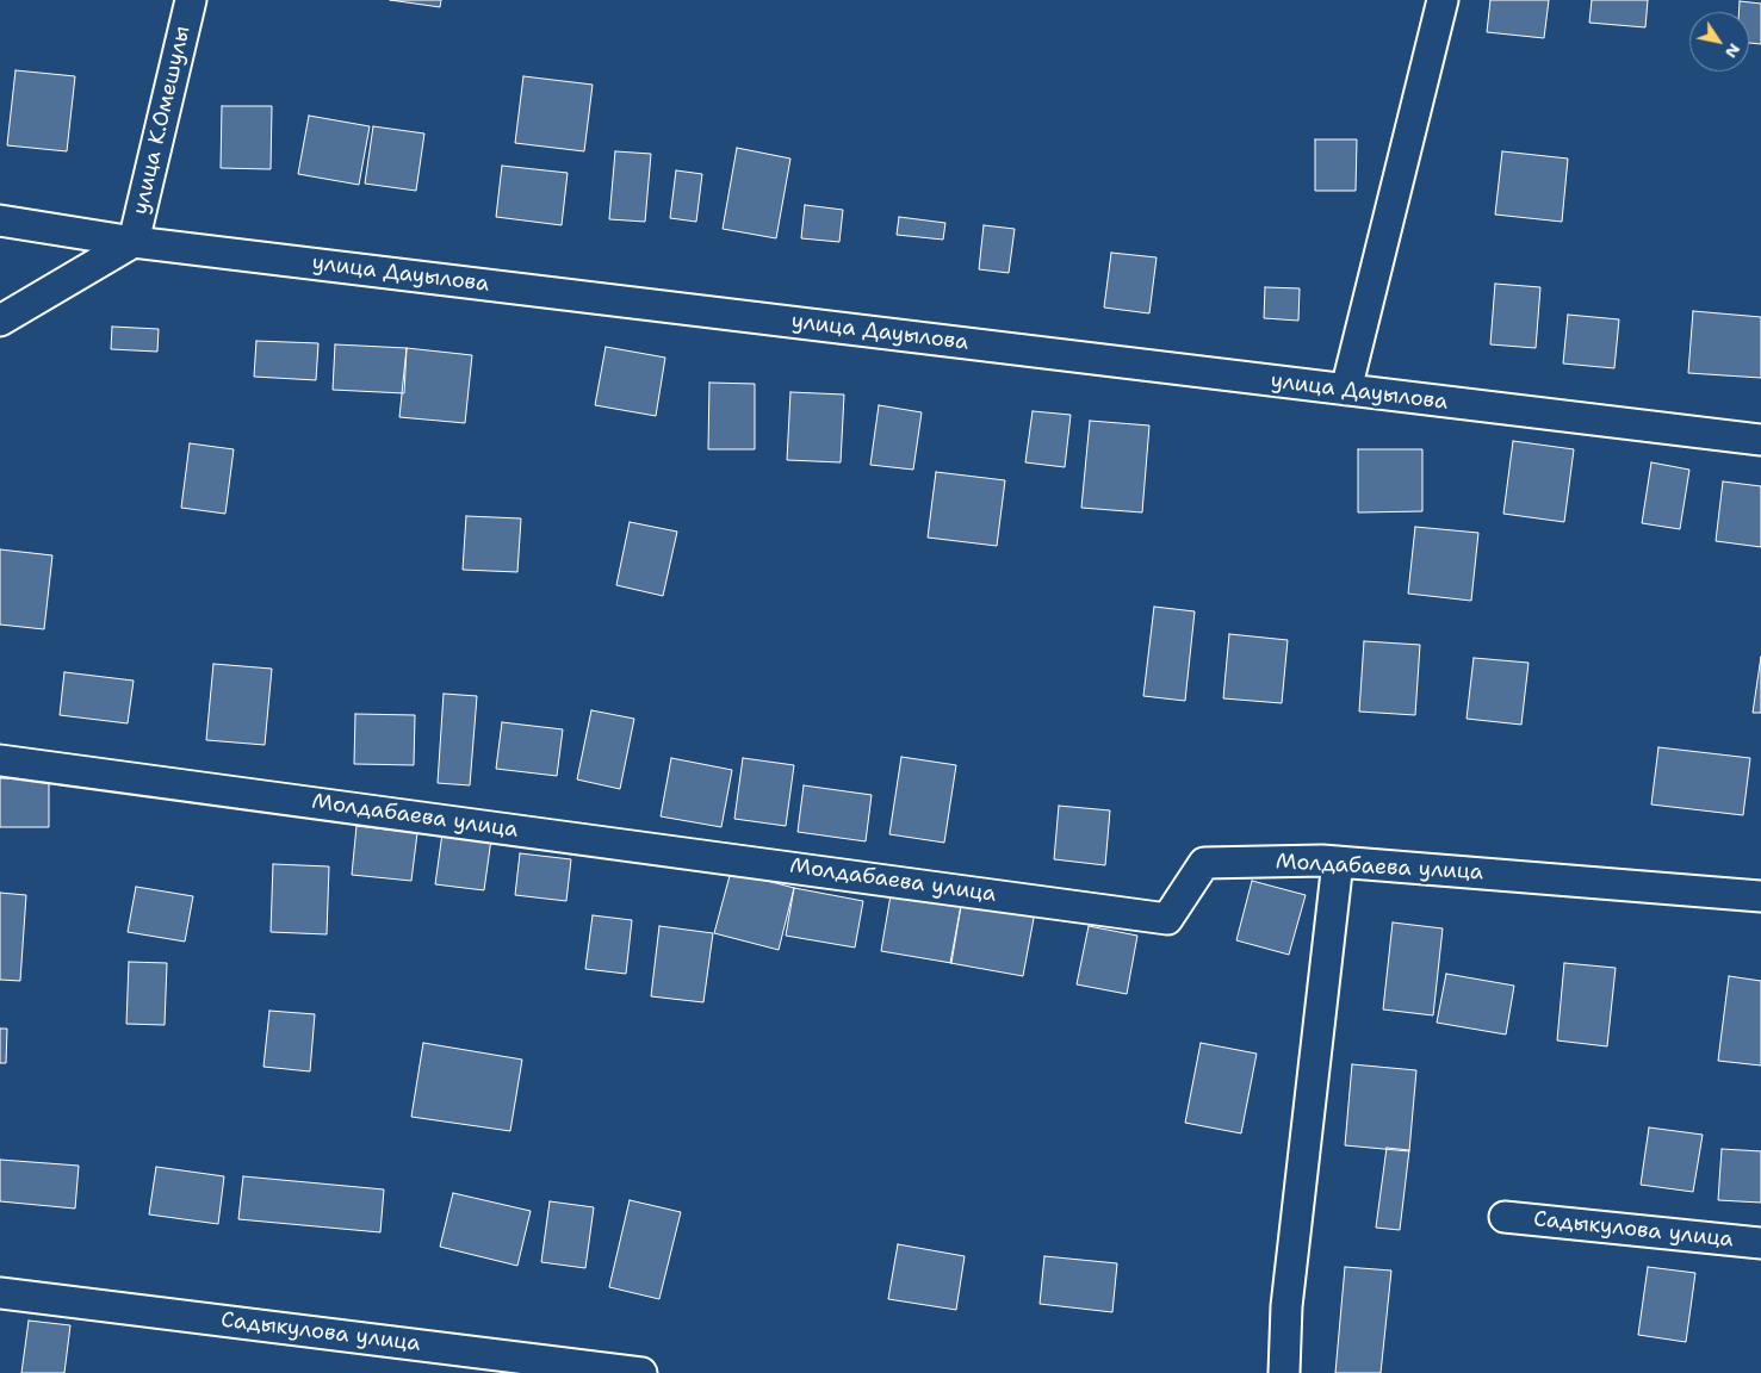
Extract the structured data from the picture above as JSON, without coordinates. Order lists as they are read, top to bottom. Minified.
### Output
{"streets":{"street":["улица К.Омешулы","улица Дауылова","Молдабаева улица","Садыкулова улица"]},"crossings":[["улица К.Омешулы","улица Дауылова"]],"north":"bottom right"}
